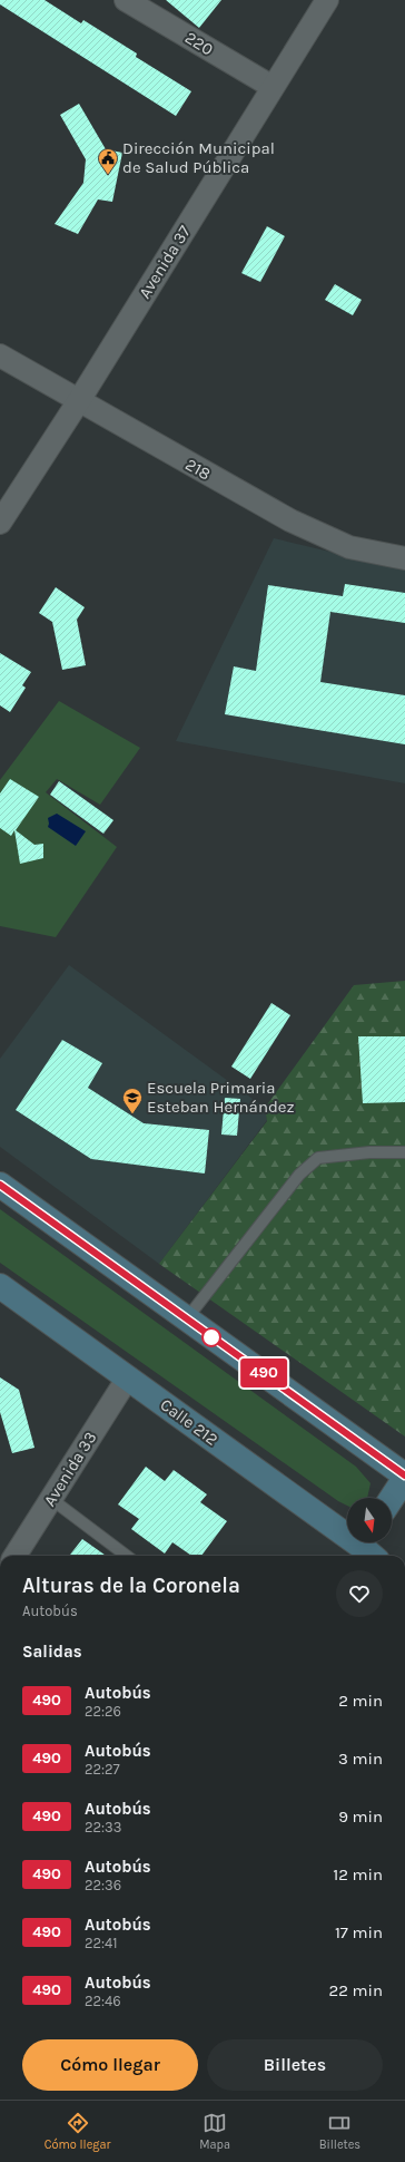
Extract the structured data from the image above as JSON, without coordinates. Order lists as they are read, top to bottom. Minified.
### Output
{"streets":{"street":["220","Avenida 37","218","Calle 212","Avenida 33"]},"crossings":[["220","Avenida 37"],["Avenida 37","218"],["Calle 212","Avenida 33"]],"places":{"public building":["Dirección Municipal de Salud Pública"],"school or university":["Escuela Primaria Esteban Hernández"]},"lines":["bus line 490"],"north":"bottom","page":{"on_map":"490","heading":[["Alturas de la Coronela","Autobús"],"Salidas"],"list":[{"mark":"490","name":"Autobús","note":"22:26","value":"2 min"},{"mark":"490","name":"Autobús","note":"22:27","value":"3 min"},{"mark":"490","name":"Autobús","note":"22:33","value":"9 min"},{"mark":"490","name":"Autobús","note":"22:36","value":"12 min"},{"mark":"490","name":"Autobús","note":"22:41","value":"17 min"},{"mark":"490","name":"Autobús","note":"22:46","value":"22 min"}],"buttons":["Cómo llegar","Billetes"],"tabs":["Cómo llegar","Mapa","Billetes"]}}
